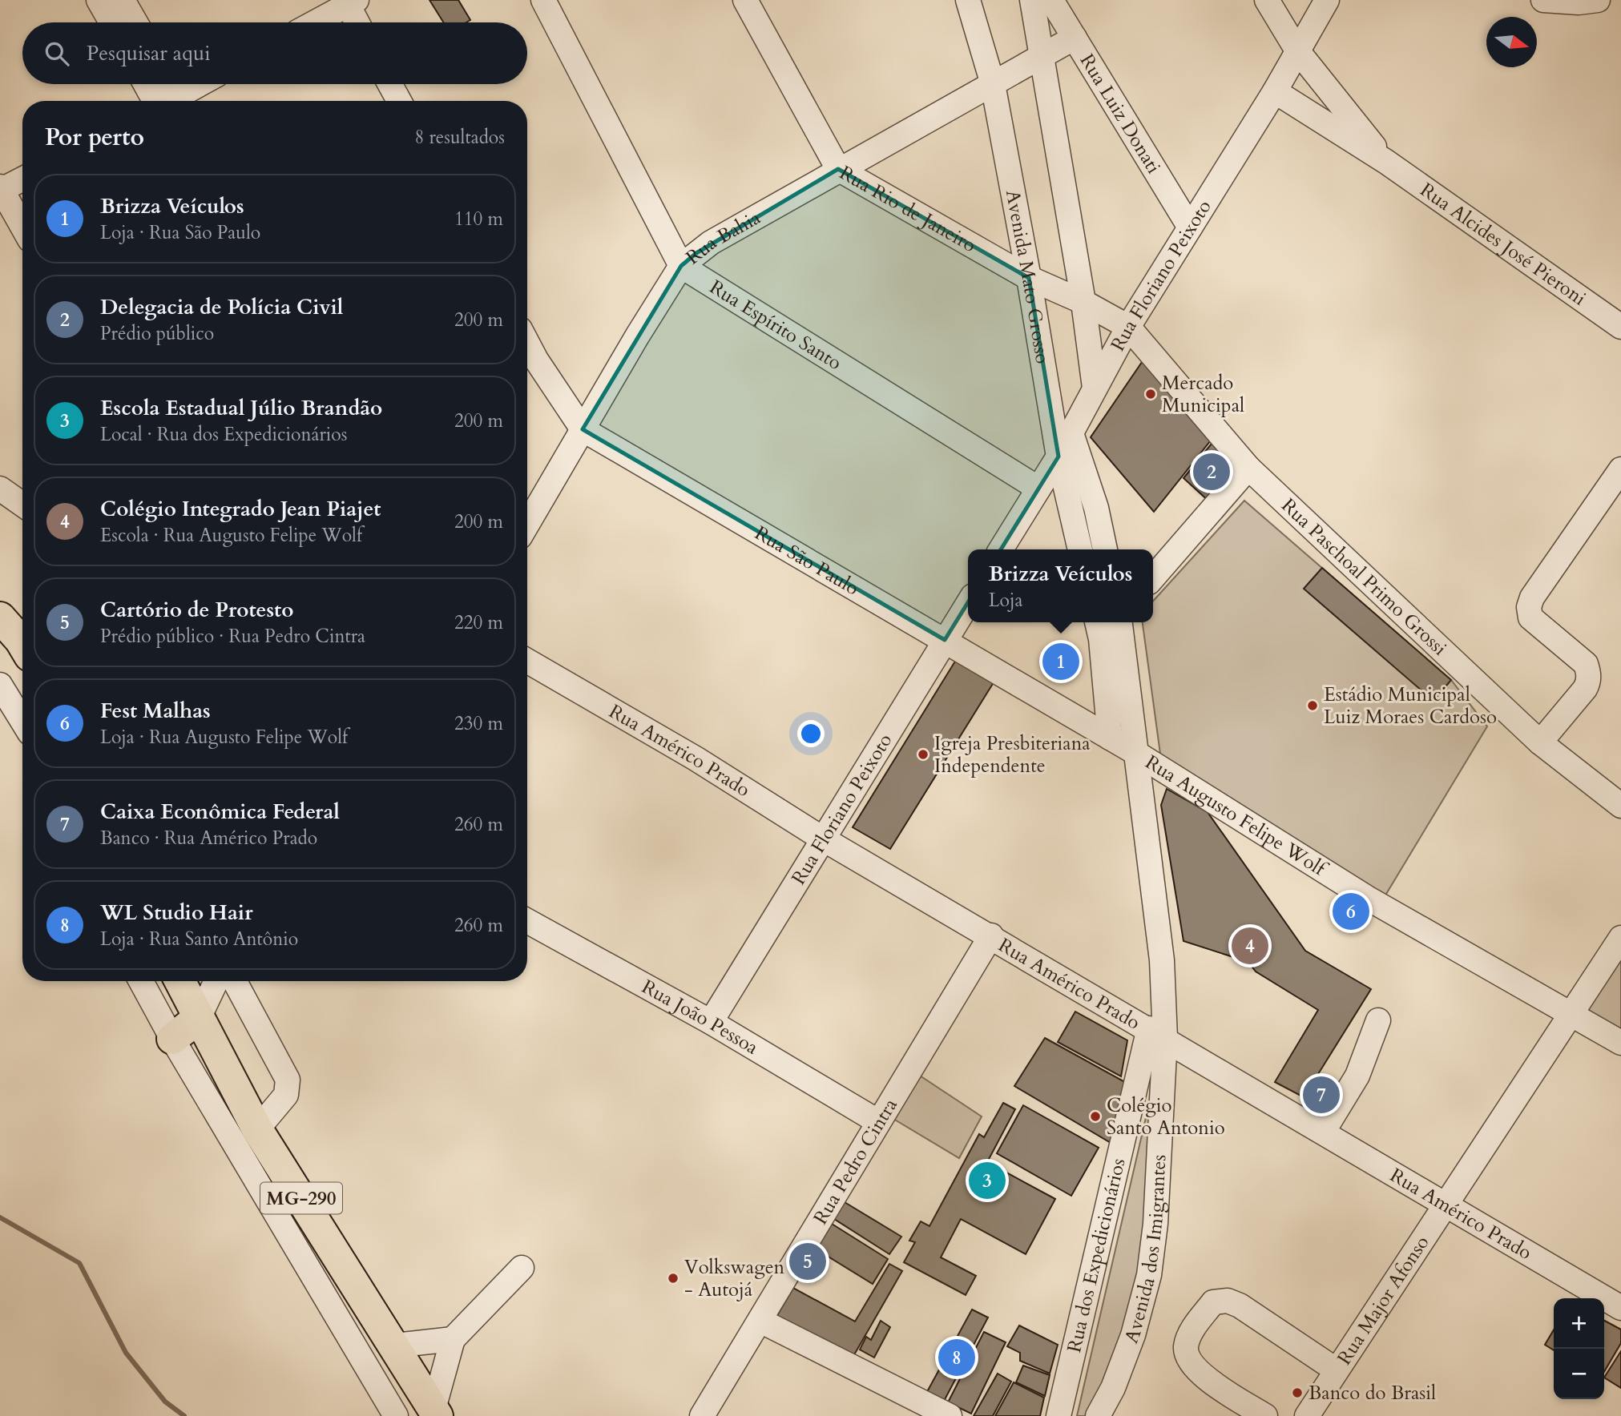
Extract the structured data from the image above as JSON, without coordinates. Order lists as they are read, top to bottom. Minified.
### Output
{"streets":{"highway":["MG-290"],"street":["Rua Luiz Donati","Rua Rio de Janeiro","Rua Bahia","Rua Alcides José Pieroni","Avenida Mato Grosso","Rua Floriano Peixoto","Rua Espírito Santo","Rua São Paulo","Rua Paschoal Primo Grossi","Rua Américo Prado","Rua Augusto Felipe Wolf","Rua João Pessoa","Rua Pedro Cintra","Avenida dos Imigrantes","Rua dos Expedicionários","Rua Major Afonso"]},"crossings":[["Rua Luiz Donati","Rua Bahia"],["Rua Luiz Donati","Rua Floriano Peixoto"],["Rua Rio de Janeiro","Rua Bahia"],["Rua Rio de Janeiro","Avenida Mato Grosso"],["Rua Rio de Janeiro","Rua Floriano Peixoto"],["Rua Rio de Janeiro","Rua Paschoal Primo Grossi"],["Rua Bahia","Avenida Mato Grosso"],["Rua Bahia","Rua Espírito Santo"],["Rua Bahia","Rua São Paulo"],["Rua Alcides José Pieroni","Rua Floriano Peixoto"],["Avenida Mato Grosso","Rua Floriano Peixoto"],["Rua Floriano Peixoto","Rua Espírito Santo"],["Rua Floriano Peixoto","Rua São Paulo"],["Rua Floriano Peixoto","Rua Paschoal Primo Grossi"],["Rua Floriano Peixoto","Rua Américo Prado"],["Rua Floriano Peixoto","Rua João Pessoa"],["Rua São Paulo","Rua Augusto Felipe Wolf"],["Rua Américo Prado","Rua Pedro Cintra"],["Rua Américo Prado","Avenida dos Imigrantes"],["Rua Américo Prado","Rua dos Expedicionários"],["Rua Américo Prado","Rua Major Afonso"],["Rua Augusto Felipe Wolf","Rua Major Afonso"],["Rua João Pessoa","Rua Pedro Cintra"],["Avenida dos Imigrantes","Rua dos Expedicionários"]],"places":["Mercado Municipal","Estádio Municipal Luiz Moraes Cardoso","Igreja Presbiteriana Independente","Colégio Santo Antonio","Volkswagen - Autojá","Banco do Brasil"],"north":"right","page":{"search":"Pesquisar aqui","heading":["Por perto","8 resultados"],"list":[{"mark":"1","name":"Brizza Veículos","note":"Loja · Rua São Paulo","value":"110 m"},{"mark":"2","name":"Delegacia de Polícia Civil","note":"Prédio público","value":"200 m"},{"mark":"3","name":"Escola Estadual Júlio Brandão","note":"Local · Rua dos Expedicionários","value":"200 m"},{"mark":"4","name":"Colégio Integrado Jean Piajet","note":"Escola · Rua Augusto Felipe Wolf","value":"200 m"},{"mark":"5","name":"Cartório de Protesto","note":"Prédio público · Rua Pedro Cintra","value":"220 m"},{"mark":"6","name":"Fest Malhas","note":"Loja · Rua Augusto Felipe Wolf","value":"230 m"},{"mark":"7","name":"Caixa Econômica Federal","note":"Banco · Rua Américo Prado","value":"260 m"},{"mark":"8","name":"WL Studio Hair","note":"Loja · Rua Santo Antônio","value":"260 m"}],"pins":["2","1","6","4","7","3","5","8"],"popup":["Brizza Veículos","Loja"],"map_buttons":["+","−"]}}
